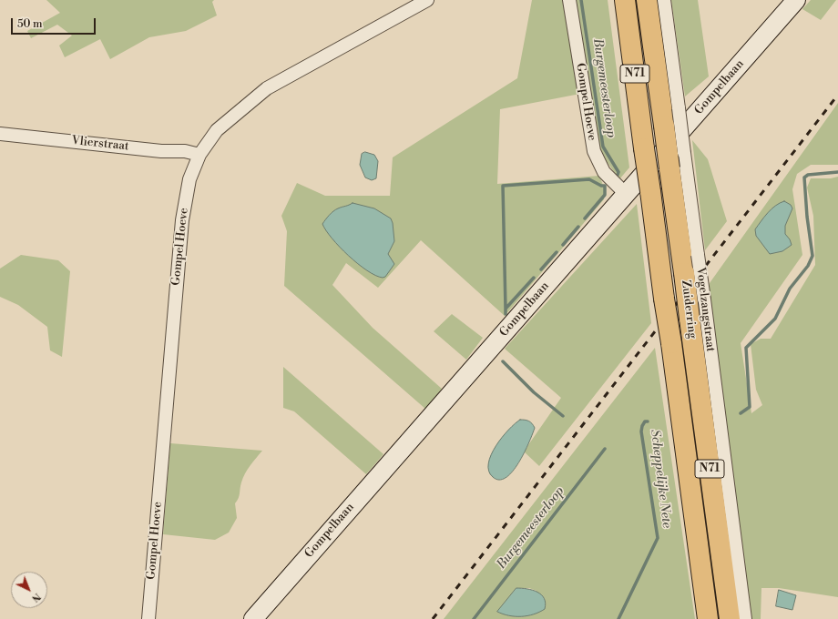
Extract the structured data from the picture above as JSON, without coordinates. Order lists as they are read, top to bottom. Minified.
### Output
{"streets":{"highway":["N71","Zuiderring"],"street":["Gompelbaan","Gompel Hoeve","Vlierstraat","Vogelzangstraat"]},"crossings":[["Gompelbaan","Gompel Hoeve"],["Gompel Hoeve","Vlierstraat"]],"water":["Burgemeesterloop","Scheppelijke Nete"],"scale_bar":"50 m","north":"bottom right"}
